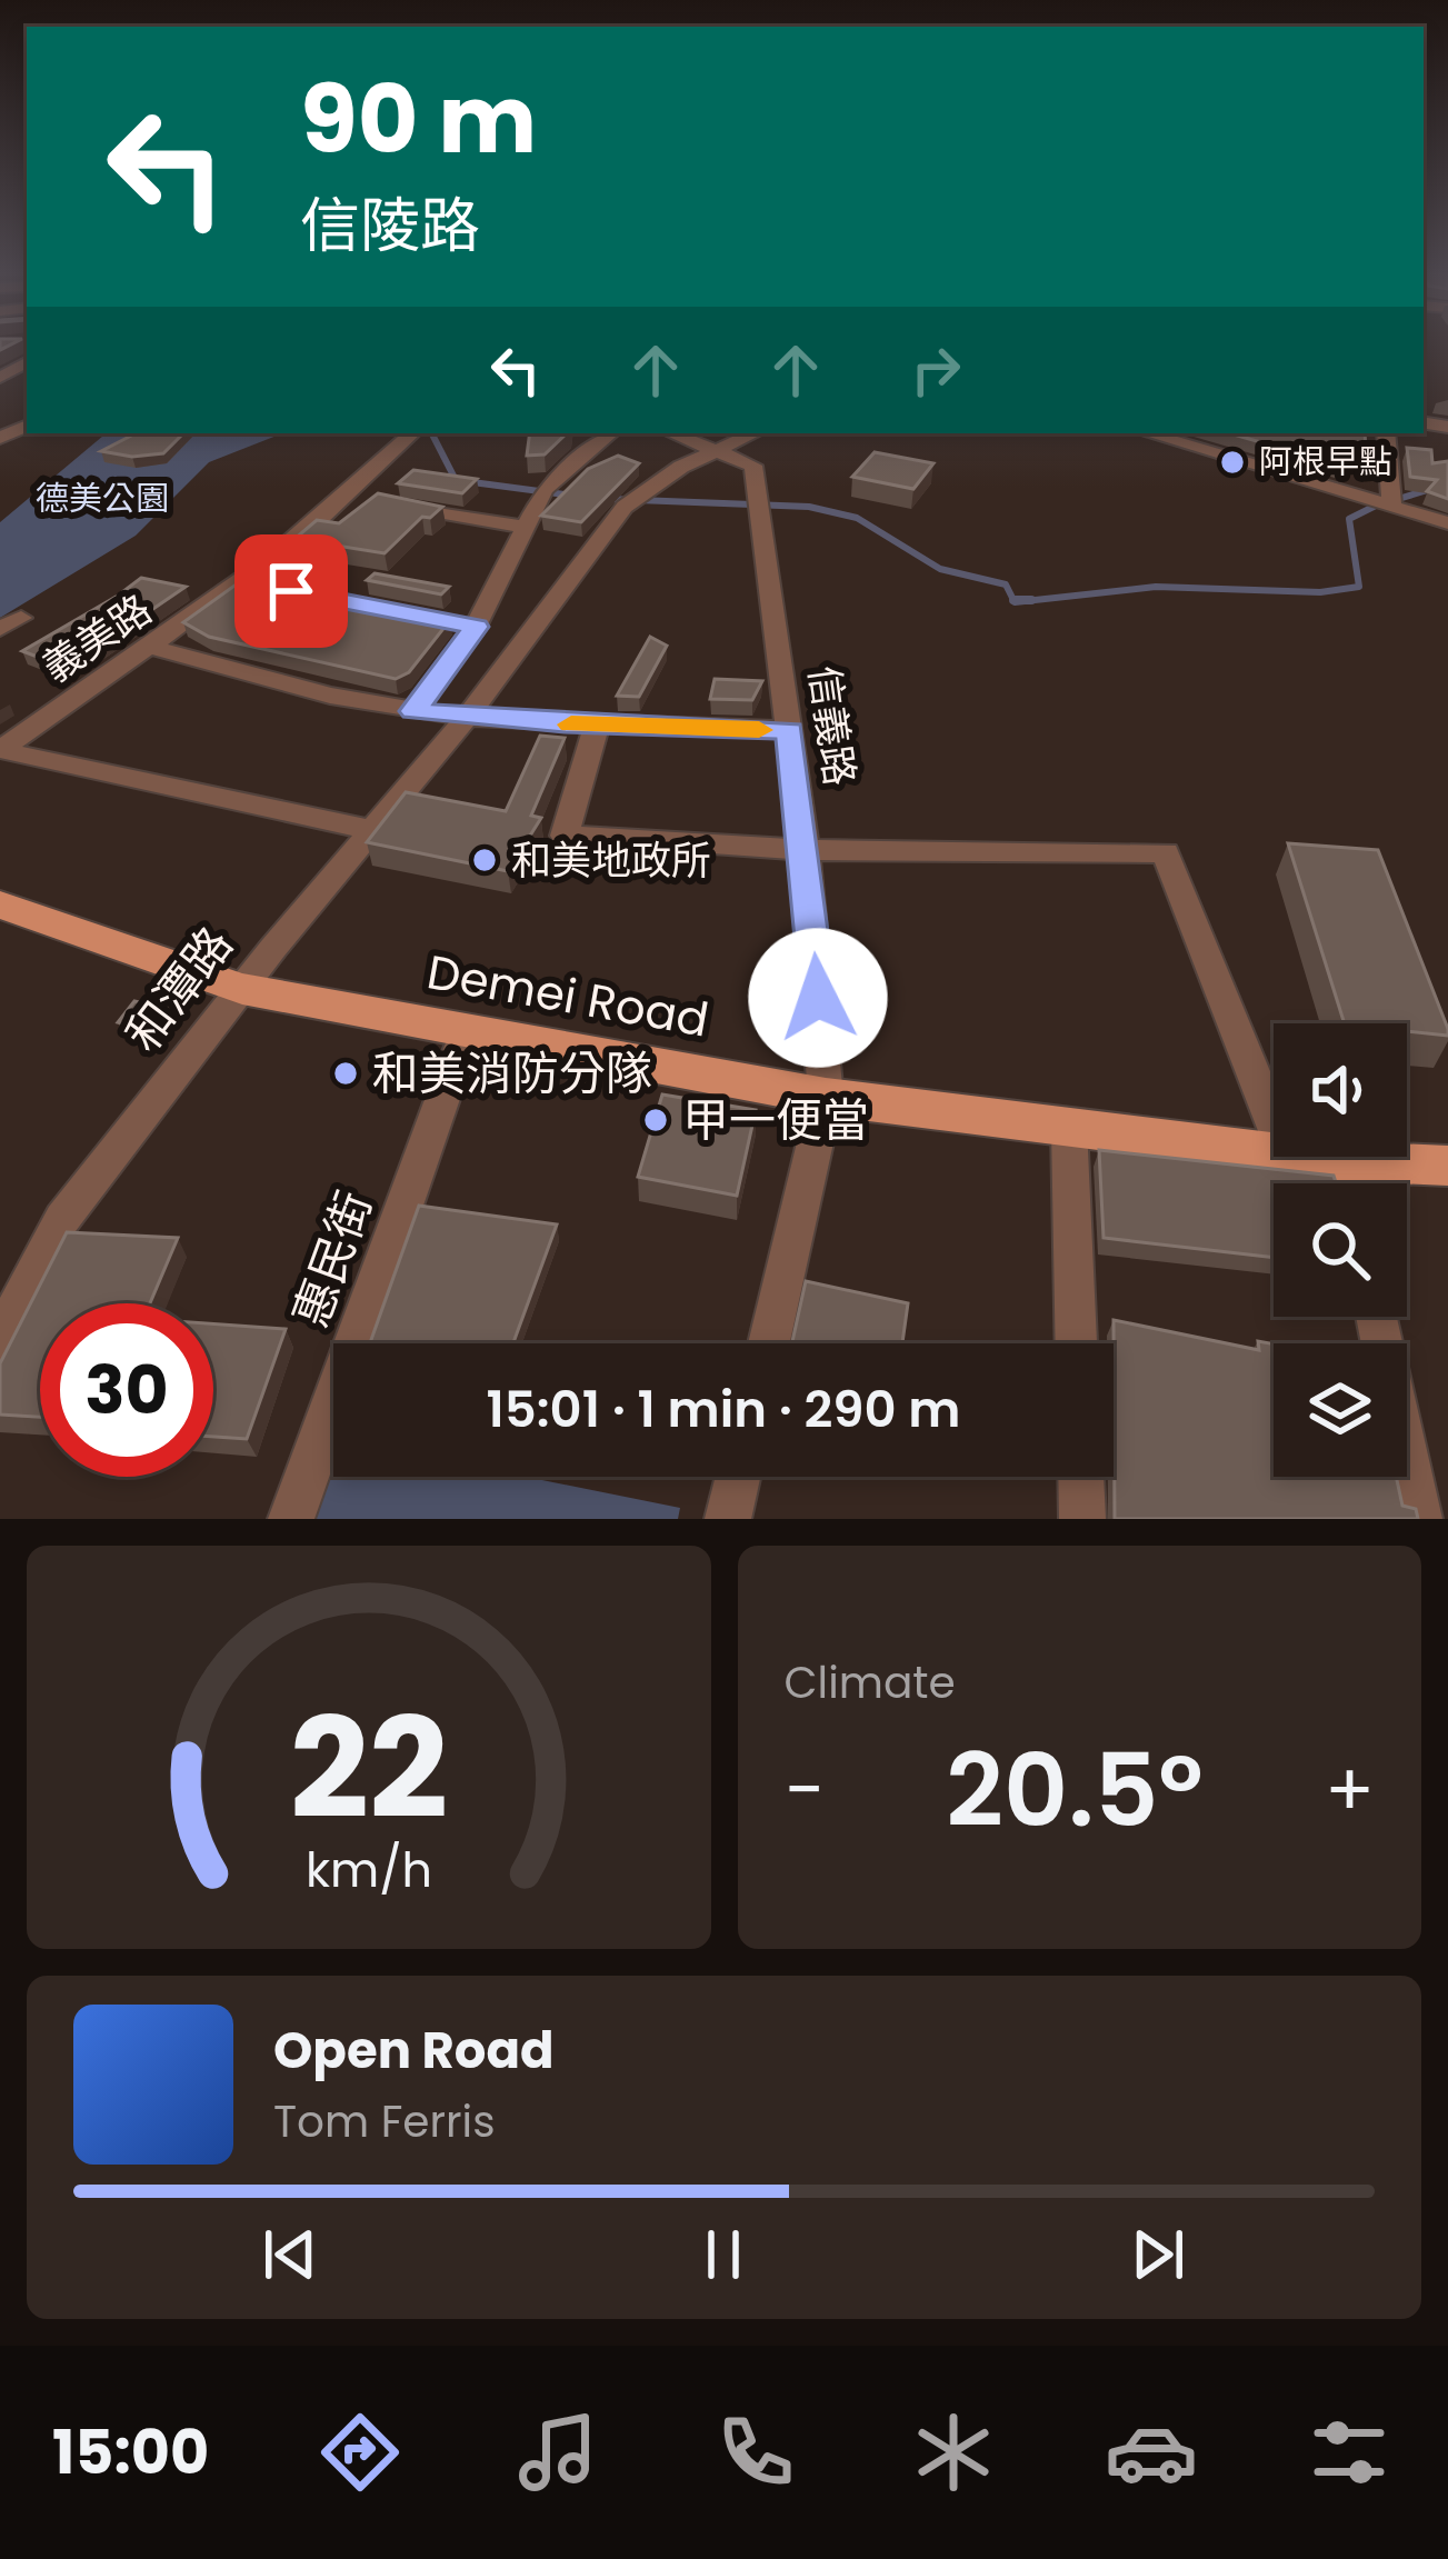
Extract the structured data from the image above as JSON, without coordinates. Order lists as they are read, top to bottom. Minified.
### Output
{"streets":{"main road":["Demei Road"],"street":["義美路","信義路","和潭路","惠民街"]},"crossings":[["信義路","和潭路"],["信義路","Demei Road"],["和潭路","Demei Road"],["Demei Road","惠民街"]],"parks":["德美公園"],"places":["阿根早點","和美地政所","和美消防分隊","甲一便當"],"page":{"turn":["90 m","信陵路"],"limit":"30","trip":"15:01 · 1 min · 290 m","tile":"Climate","heat":["−","20.5°","+"],"song":["Open Road","Tom Ferris"],"tabs":"15:00","gauge":["22","km/h"]}}
